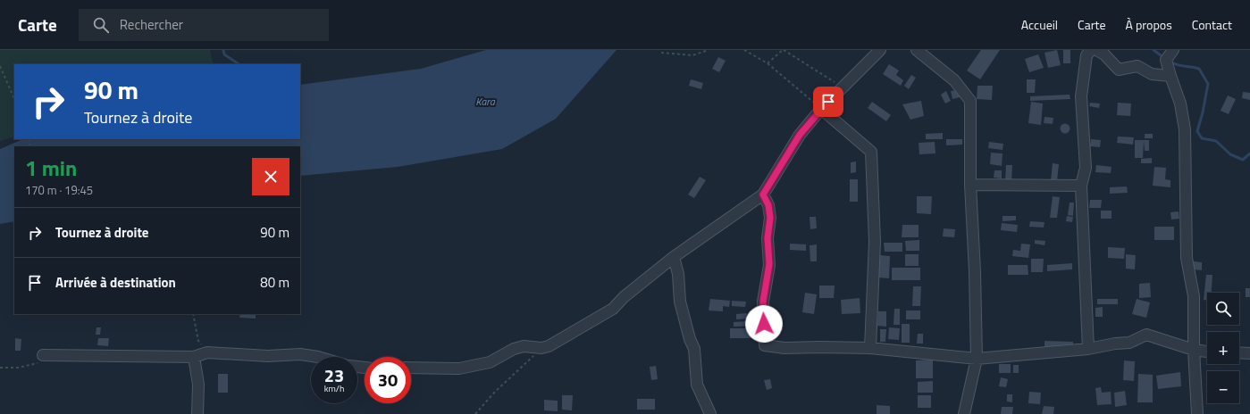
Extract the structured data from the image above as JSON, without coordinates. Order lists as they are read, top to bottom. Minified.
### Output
{"water":["Kara"],"page":{"header":"Carte","search":"Rechercher","nav":["Accueil","Carte","À propos","Contact"],"turn":["90 m","Tournez à droite"],"heading":["1 min","170 m · 19:45"],"list":[{"name":"Tournez à droite","value":"90 m"},{"name":"Arrivée à destination","value":"80 m"}],"map_buttons":["+","−"],"speed":"23 km/h","limit":"30"}}
